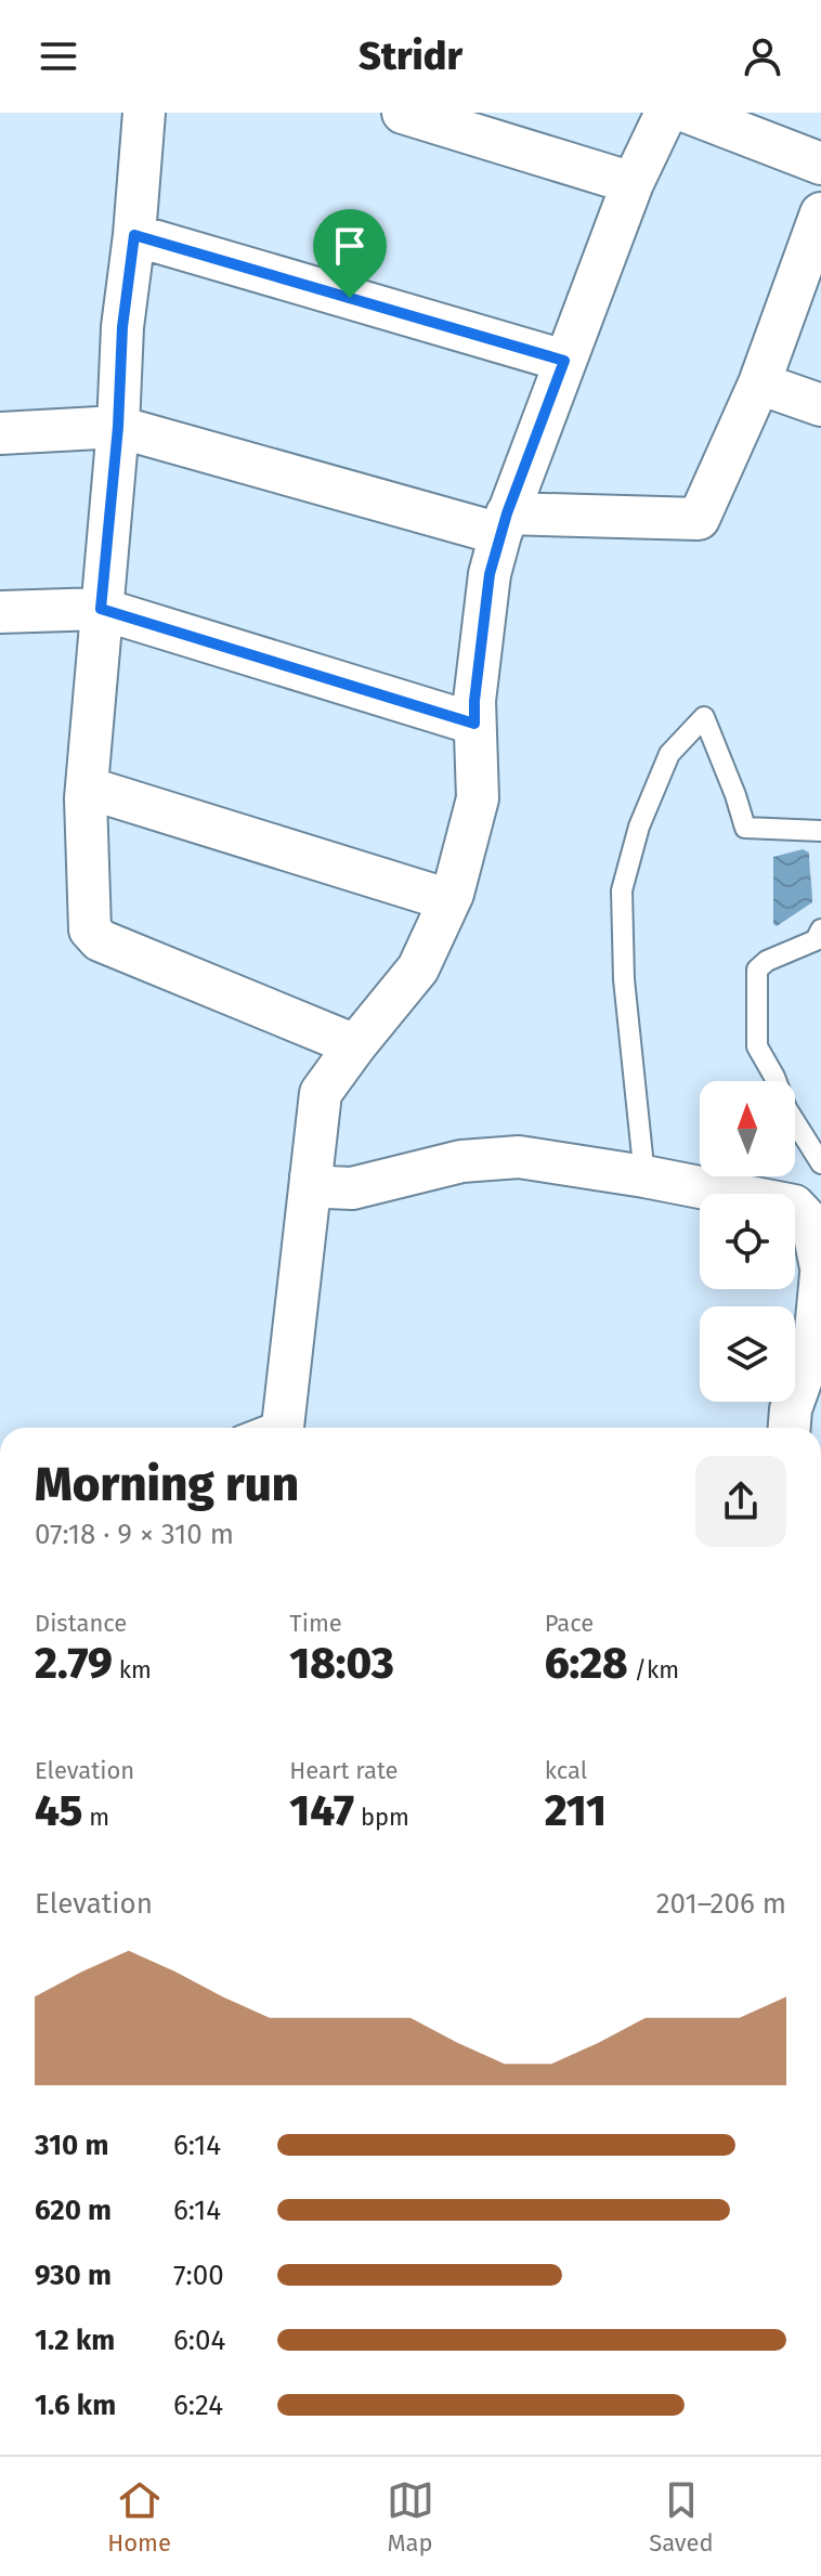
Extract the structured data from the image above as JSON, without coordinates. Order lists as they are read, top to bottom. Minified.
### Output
{"north":"top","page":{"header":"Stridr","heading":["Morning run","07:18 · 9 × 310 m"],"stats":[["Distance","2.79 km"],["Time","18:03"],["Pace","6:28 /km"],["Elevation","45 m"],["Heart rate","147 bpm"],["kcal","211"]],"chart":["Elevation","201–206 m"],"list":[{"name":"310 m","note":"6:14"},{"name":"620 m","note":"6:14"},{"name":"930 m","note":"7:00"},{"name":"1.2 km","note":"6:04"},{"name":"1.6 km","note":"6:24"}],"tabs":["Home","Map","Saved"]}}
